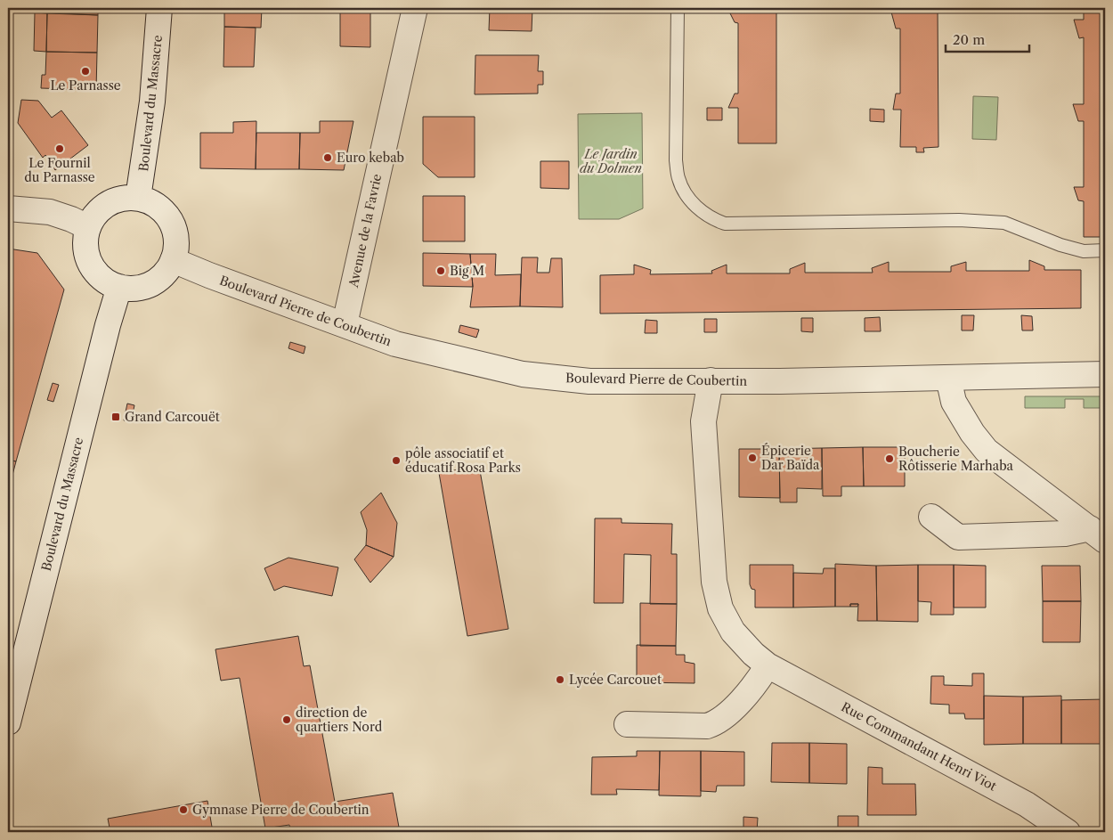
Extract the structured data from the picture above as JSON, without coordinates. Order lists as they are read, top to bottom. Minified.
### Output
{"streets":{"street":["Boulevard du Massacre","Avenue de la Favrie","Boulevard Pierre de Coubertin","Rue Commandant Henri Viot"]},"crossings":[["Boulevard du Massacre","Boulevard Pierre de Coubertin"],["Avenue de la Favrie","Boulevard Pierre de Coubertin"],["Boulevard Pierre de Coubertin","Rue Commandant Henri Viot"]],"parks":["Le Jardin du Dolmen"],"places":{"other":["Le Parnasse","Le Fournil du Parnasse","Euro kebab","Big M","Épicerie Dar Baïda","Boucherie Rôtisserie Marhaba","pôle associatif et éducatif Rosa Parks","Lycée Carcouet","direction de quartiers Nord","Gymnase Pierre de Coubertin"],"transit":["Grand Carcouët"]},"scale_bar":"20 m"}
